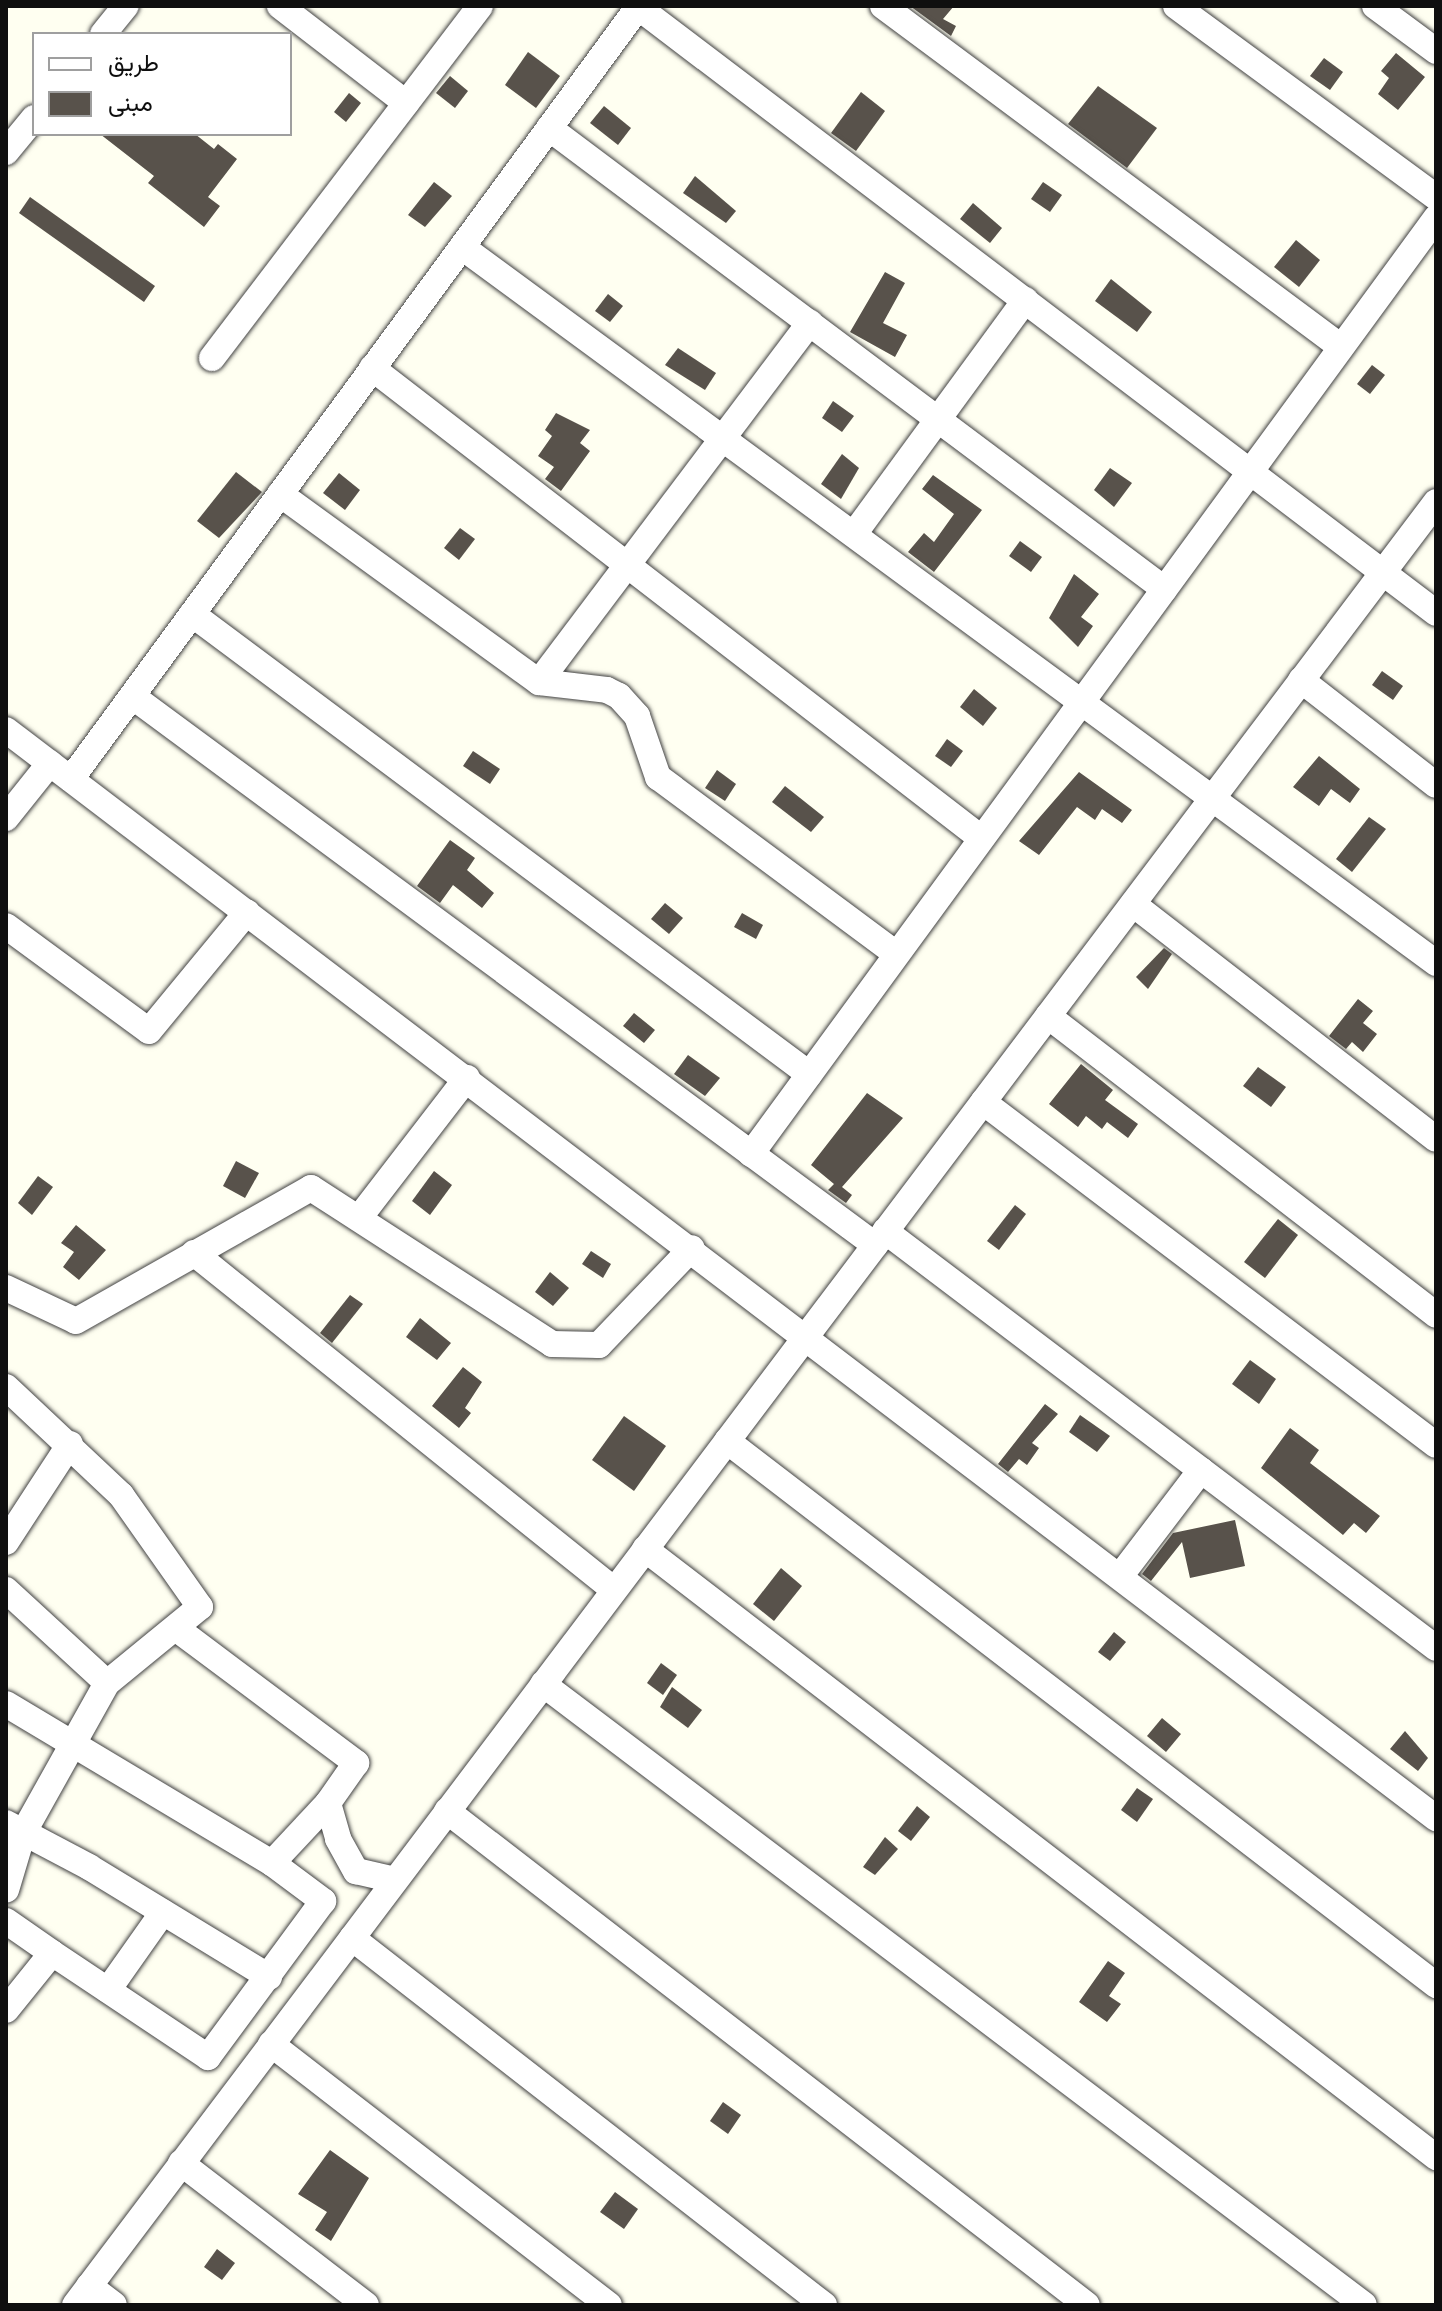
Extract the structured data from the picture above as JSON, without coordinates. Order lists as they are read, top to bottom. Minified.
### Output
{"legend":["طريق","مبنى"]}
